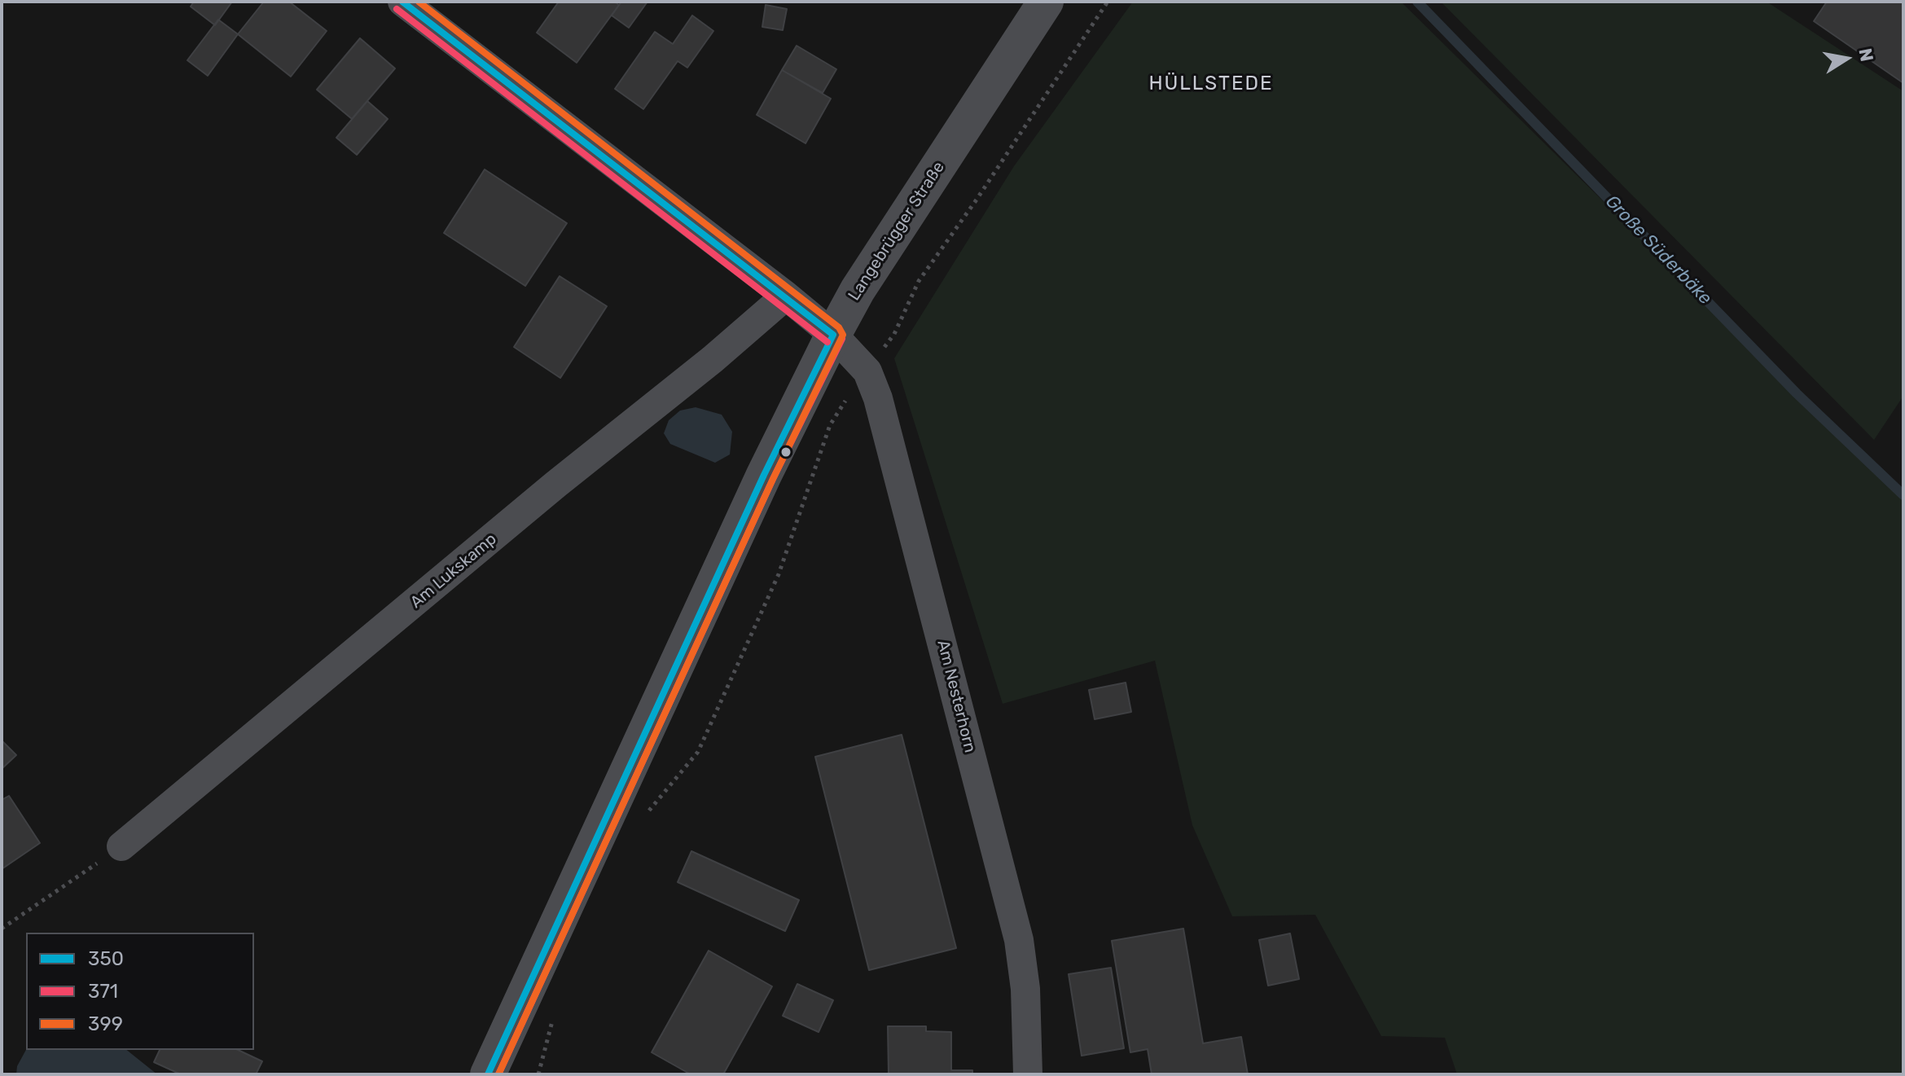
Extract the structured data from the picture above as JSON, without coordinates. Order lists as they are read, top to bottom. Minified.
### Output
{"streets":{"street":["Langebrügger Straße","Am Lukskamp","Am Nesterhorn"]},"crossings":[["Langebrügger Straße","Am Nesterhorn"],["Am Lukskamp","Am Nesterhorn"]],"districts":["HÜLLSTEDE"],"water":["Große Süderbäke"],"lines":["transit line 350","transit line 399","transit line 371"],"legend":["350","371","399"],"north":"right"}
